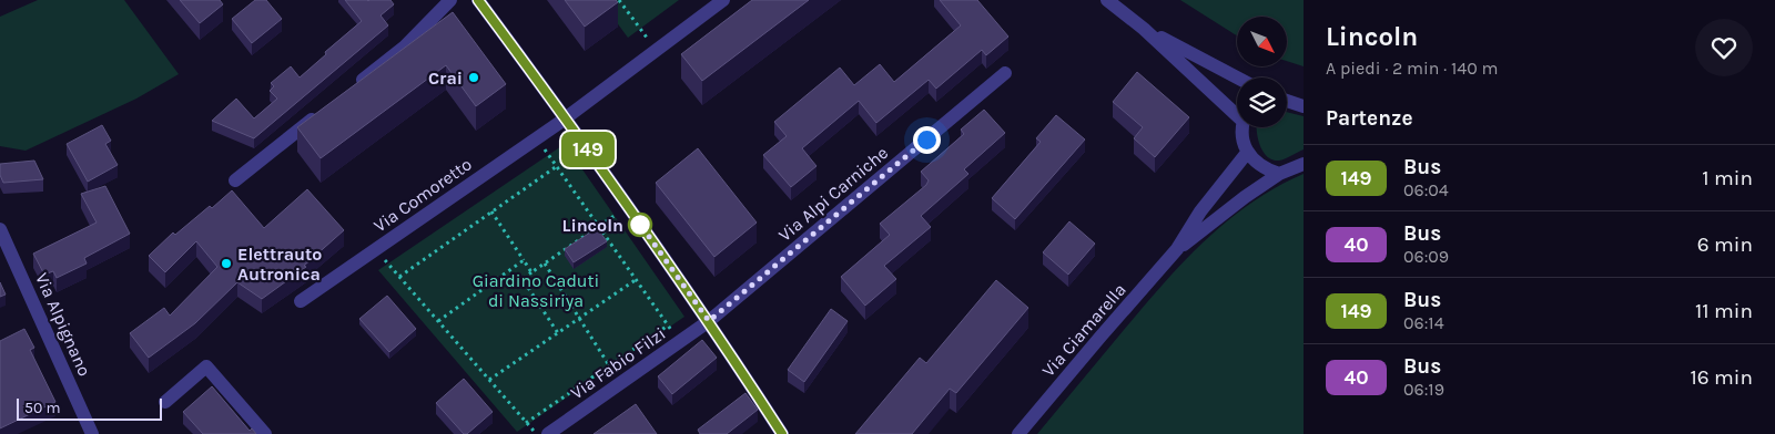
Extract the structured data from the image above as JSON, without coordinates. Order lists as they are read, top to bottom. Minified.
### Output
{"streets":{"street":["Via Alpi Carniche","Via Comoretto","Via Alpignano","Via Ciamarella","Via Fabio Filzi"]},"crossings":[["Via Alpi Carniche","Via Fabio Filzi"]],"parks":["Giardino Caduti di Nassiriya"],"places":["Crai","Lincoln","Elettrauto Autronica"],"lines":["bus line 149"],"scale_bar":"50 m","north":"bottom right","page":{"on_map":"149","heading":[["Lincoln","A piedi · 2 min · 140 m"],"Partenze"],"list":[{"mark":"149","name":"Bus","note":"06:04","value":"1 min"},{"mark":"40","name":"Bus","note":"06:09","value":"6 min"},{"mark":"149","name":"Bus","note":"06:14","value":"11 min"},{"mark":"40","name":"Bus","note":"06:19","value":"16 min"}],"scale":"50 m"}}
